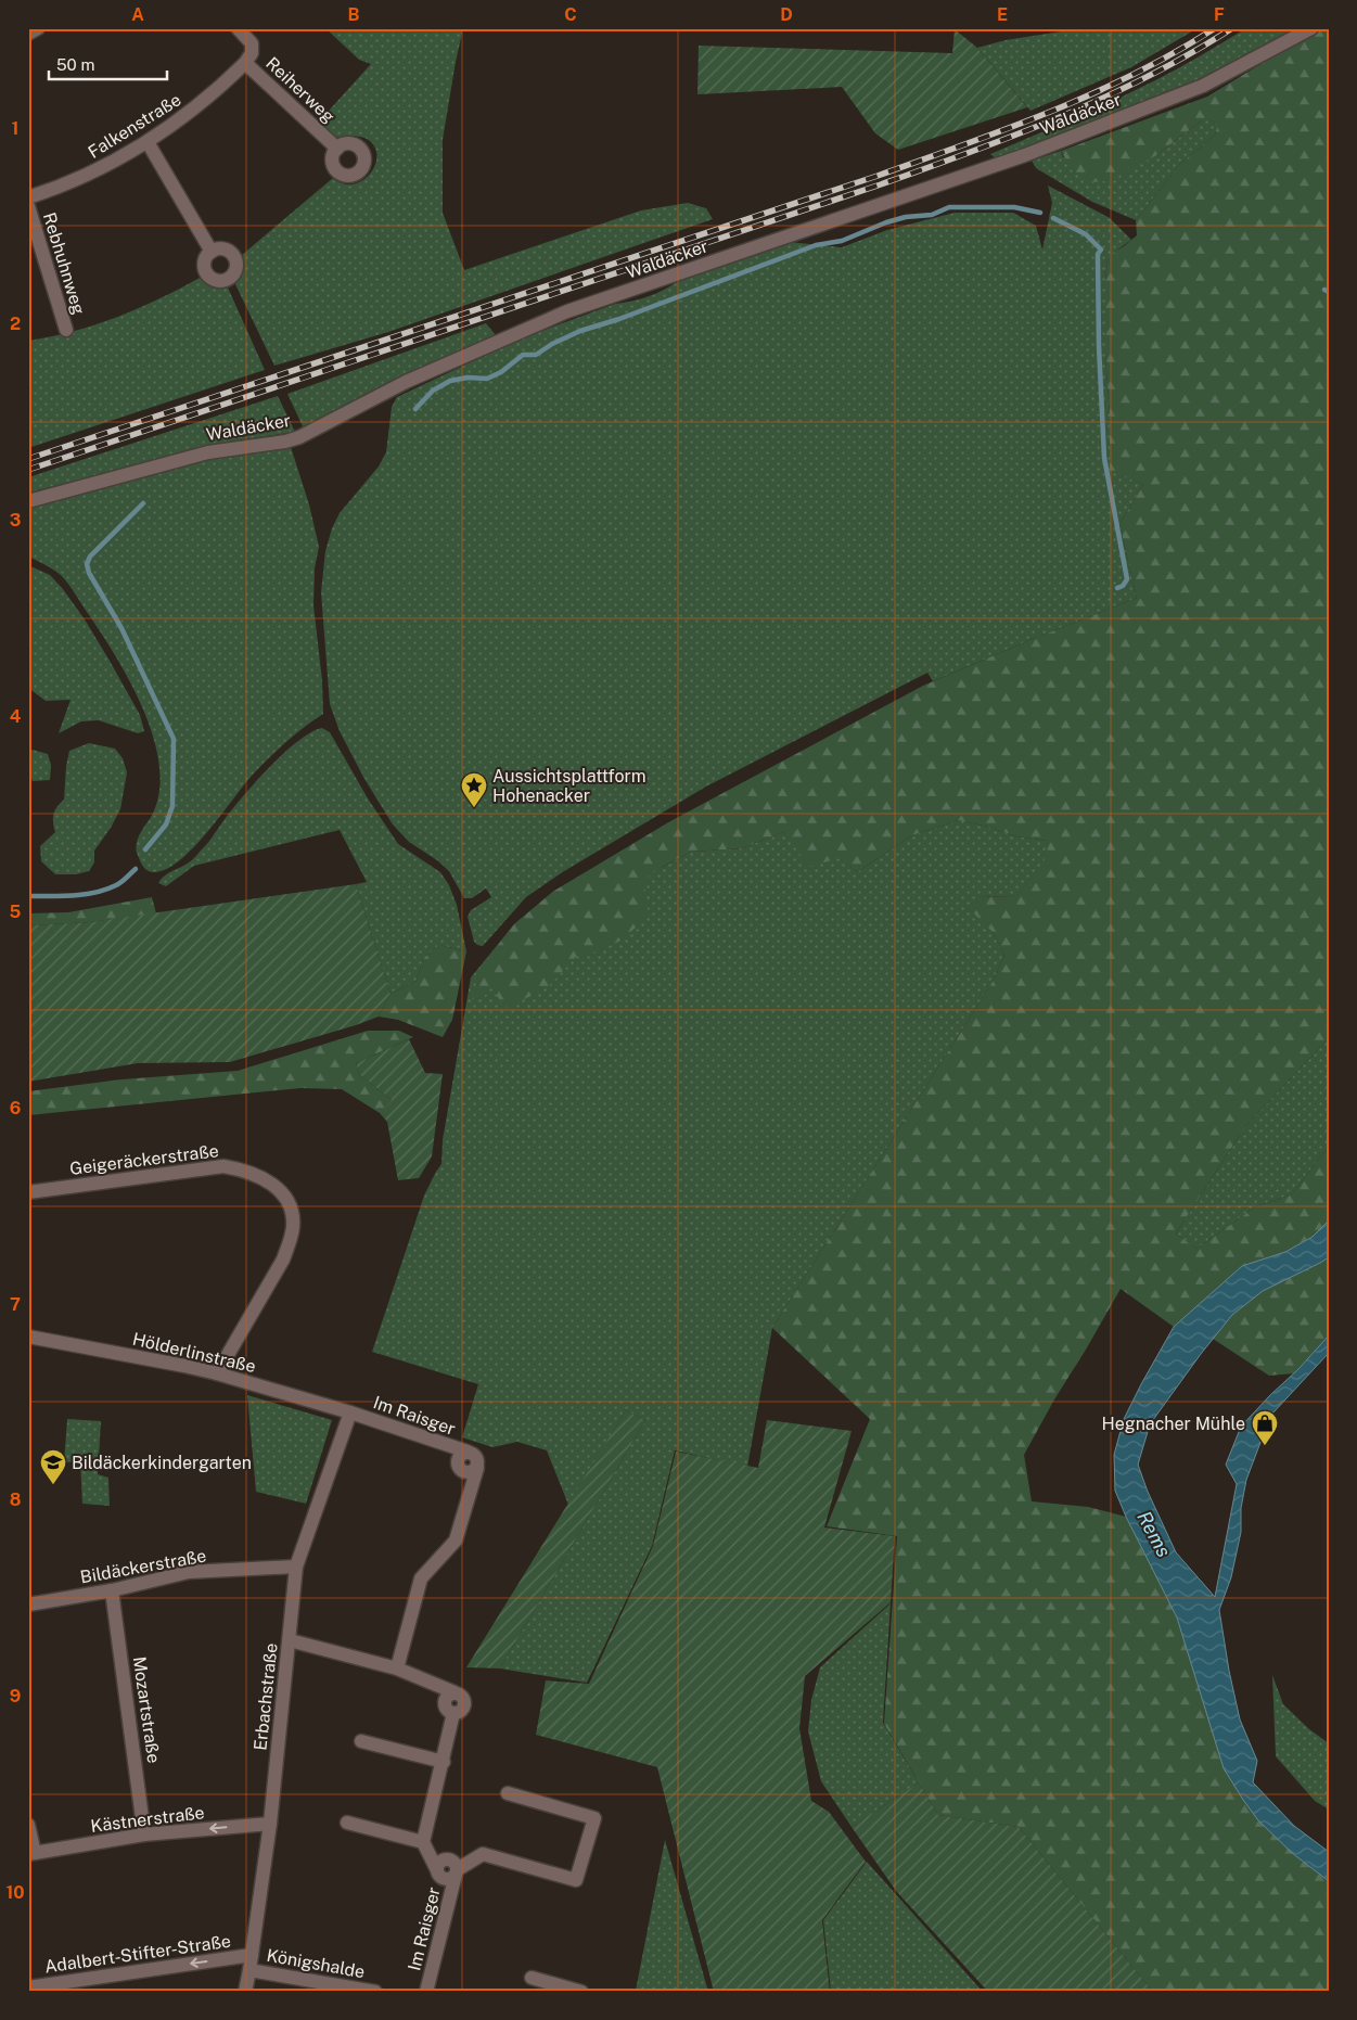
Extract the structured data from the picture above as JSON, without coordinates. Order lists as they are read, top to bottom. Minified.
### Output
{"streets":{"street":["Reiherweg","Waldäcker","Falkenstraße","Rebhuhnweg","Geigeräckerstraße","Hölderlinstraße","Im Raisger","Bildäckerstraße","Erbachstraße","Mozartstraße","Kästnerstraße","Adalbert-Stifter-Straße","Königshalde"]},"crossings":[["Reiherweg","Falkenstraße"],["Geigeräckerstraße","Hölderlinstraße"],["Hölderlinstraße","Im Raisger"],["Hölderlinstraße","Erbachstraße"],["Im Raisger","Erbachstraße"],["Bildäckerstraße","Erbachstraße"],["Bildäckerstraße","Mozartstraße"],["Erbachstraße","Kästnerstraße"],["Erbachstraße","Adalbert-Stifter-Straße"],["Erbachstraße","Königshalde"],["Mozartstraße","Kästnerstraße"]],"one_way":["Kästnerstraße","Adalbert-Stifter-Straße"],"water":["Rems"],"places":{"place":["Aussichtsplattform Hohenacker"],"shop":["Hegnacher Mühle"],"school or university":["Bildäckerkindergarten"]},"scale_bar":"50 m","grid":{"columns":["A","B","C","D","E","F"],"rows":["1","2","3","4","5","6","7","8","9","10"]}}
